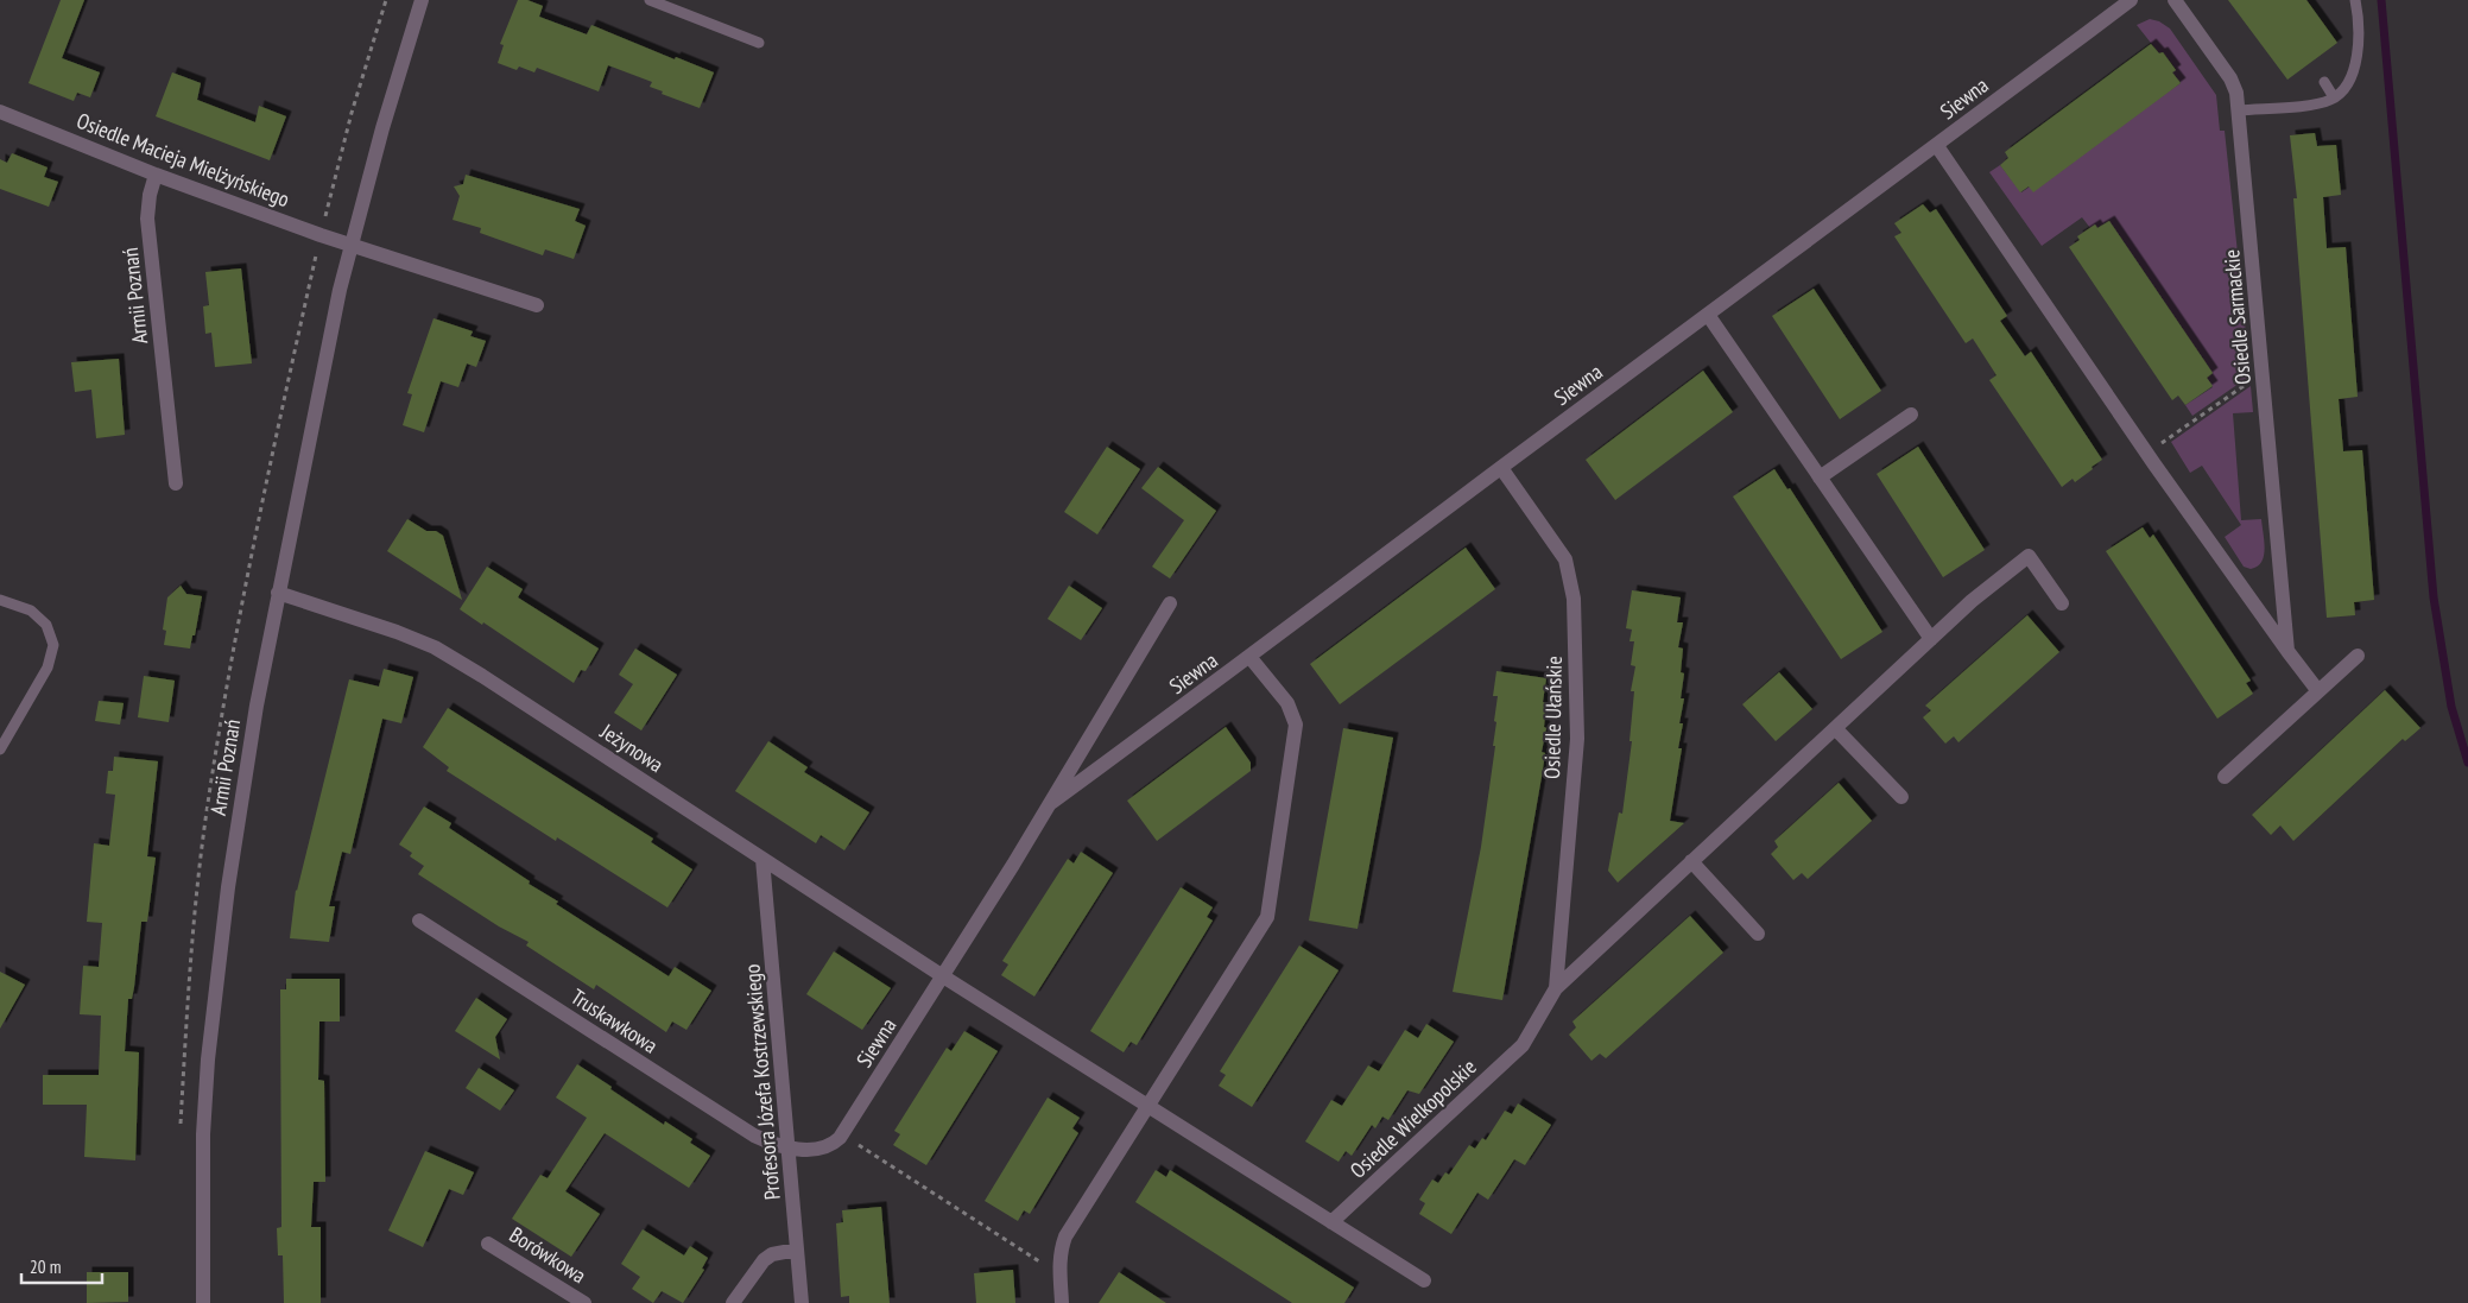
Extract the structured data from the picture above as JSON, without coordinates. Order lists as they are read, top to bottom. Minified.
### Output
{"streets":{"street":["Siewna","Osiedle Macieja Mielżyńskiego","Armii Poznań","Osiedle Sarmackie","Osiedle Ułańskie","Jeżynowa","Truskawkowa","Profesora Józefa Kostrzewskiego","Osiedle Wielkopolskie","Borówkowa"]},"crossings":[["Siewna","Osiedle Ułańskie"],["Siewna","Jeżynowa"],["Osiedle Macieja Mielżyńskiego","Armii Poznań"],["Armii Poznań","Jeżynowa"],["Osiedle Ułańskie","Osiedle Wielkopolskie"],["Jeżynowa","Profesora Józefa Kostrzewskiego"],["Truskawkowa","Profesora Józefa Kostrzewskiego"]],"scale_bar":"20 m"}
